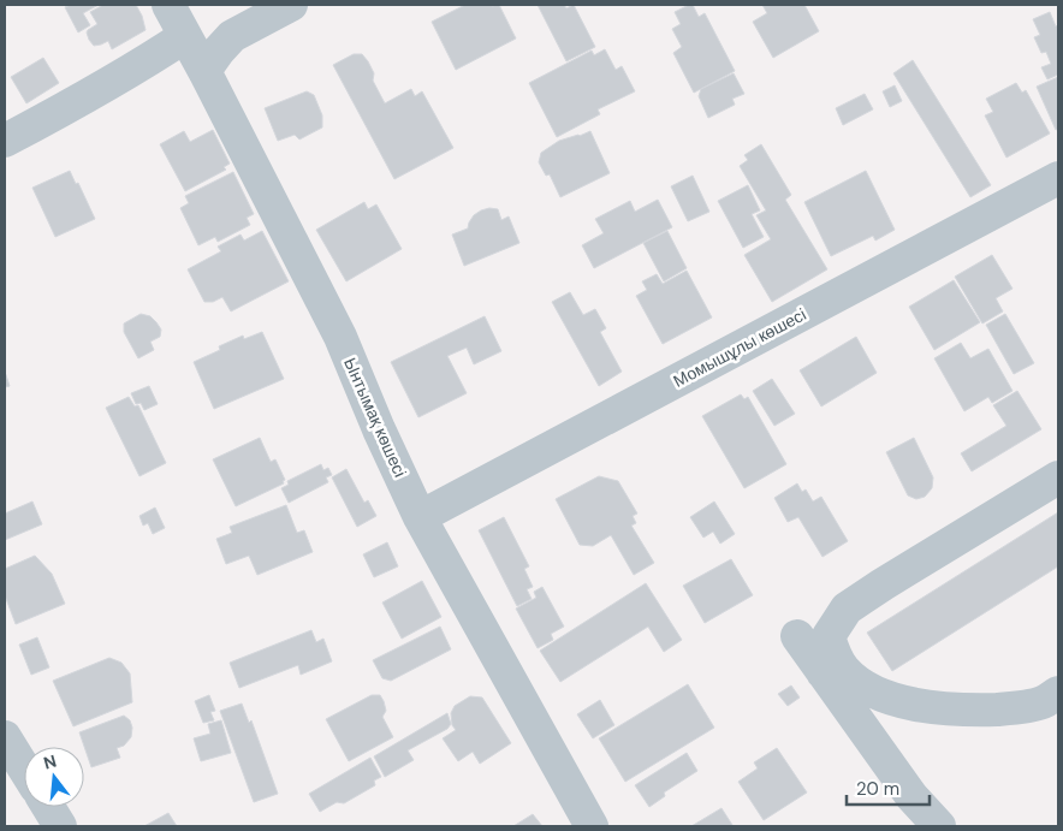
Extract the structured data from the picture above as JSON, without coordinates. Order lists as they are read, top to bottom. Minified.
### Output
{"streets":{"street":["Момышұлы көшесі","Ынтымақ көшесі"]},"crossings":[["Момышұлы көшесі","Ынтымақ көшесі"]],"scale_bar":"20 m","north":"top"}
